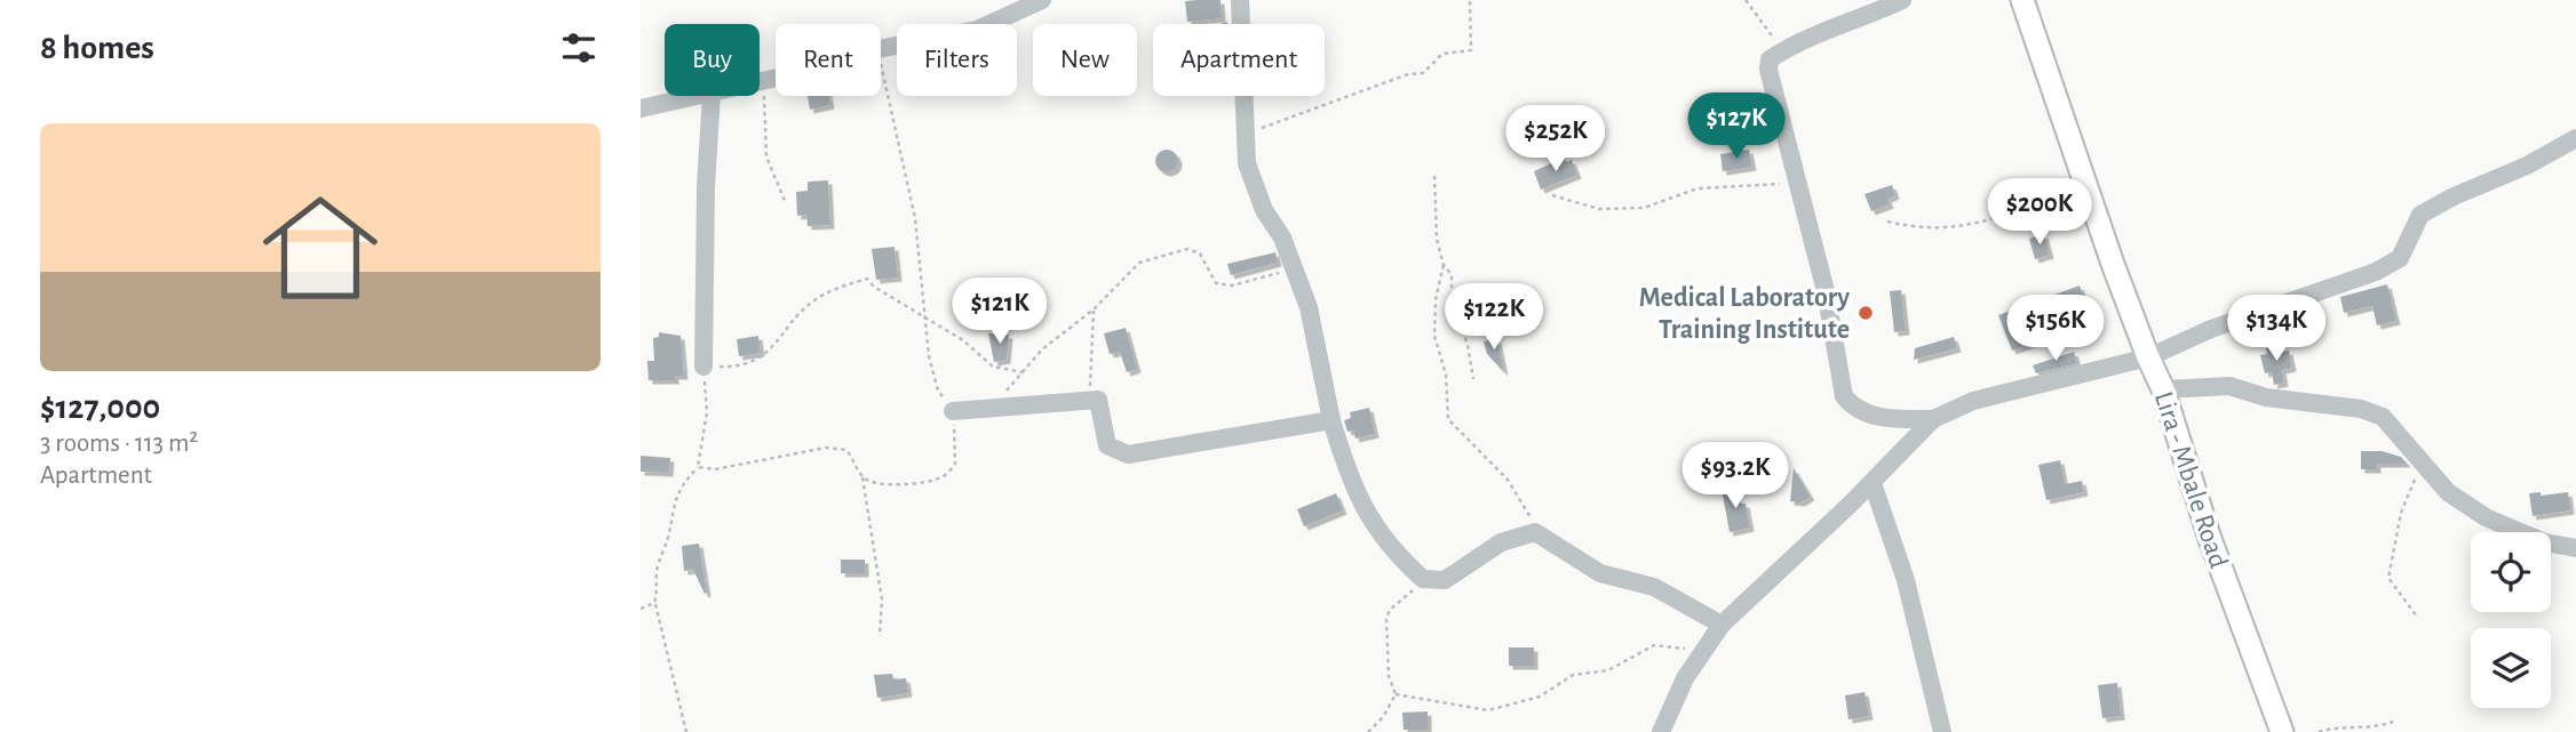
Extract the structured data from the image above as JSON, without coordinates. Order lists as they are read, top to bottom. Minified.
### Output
{"streets":{"main road":["Lira - Mbale Road"]},"places":["Medical Laboratory Training Institute"],"page":{"heading":"8 homes","chip":["Buy","Rent","Filters","New","Apartment"],"price":["$127K","$252K","$200K","$121K","$122K","$156K","$134K","$93.2K"],"list":[{"name":"$127,000","note":"3 rooms · 113 m² · Apartment"}]}}
